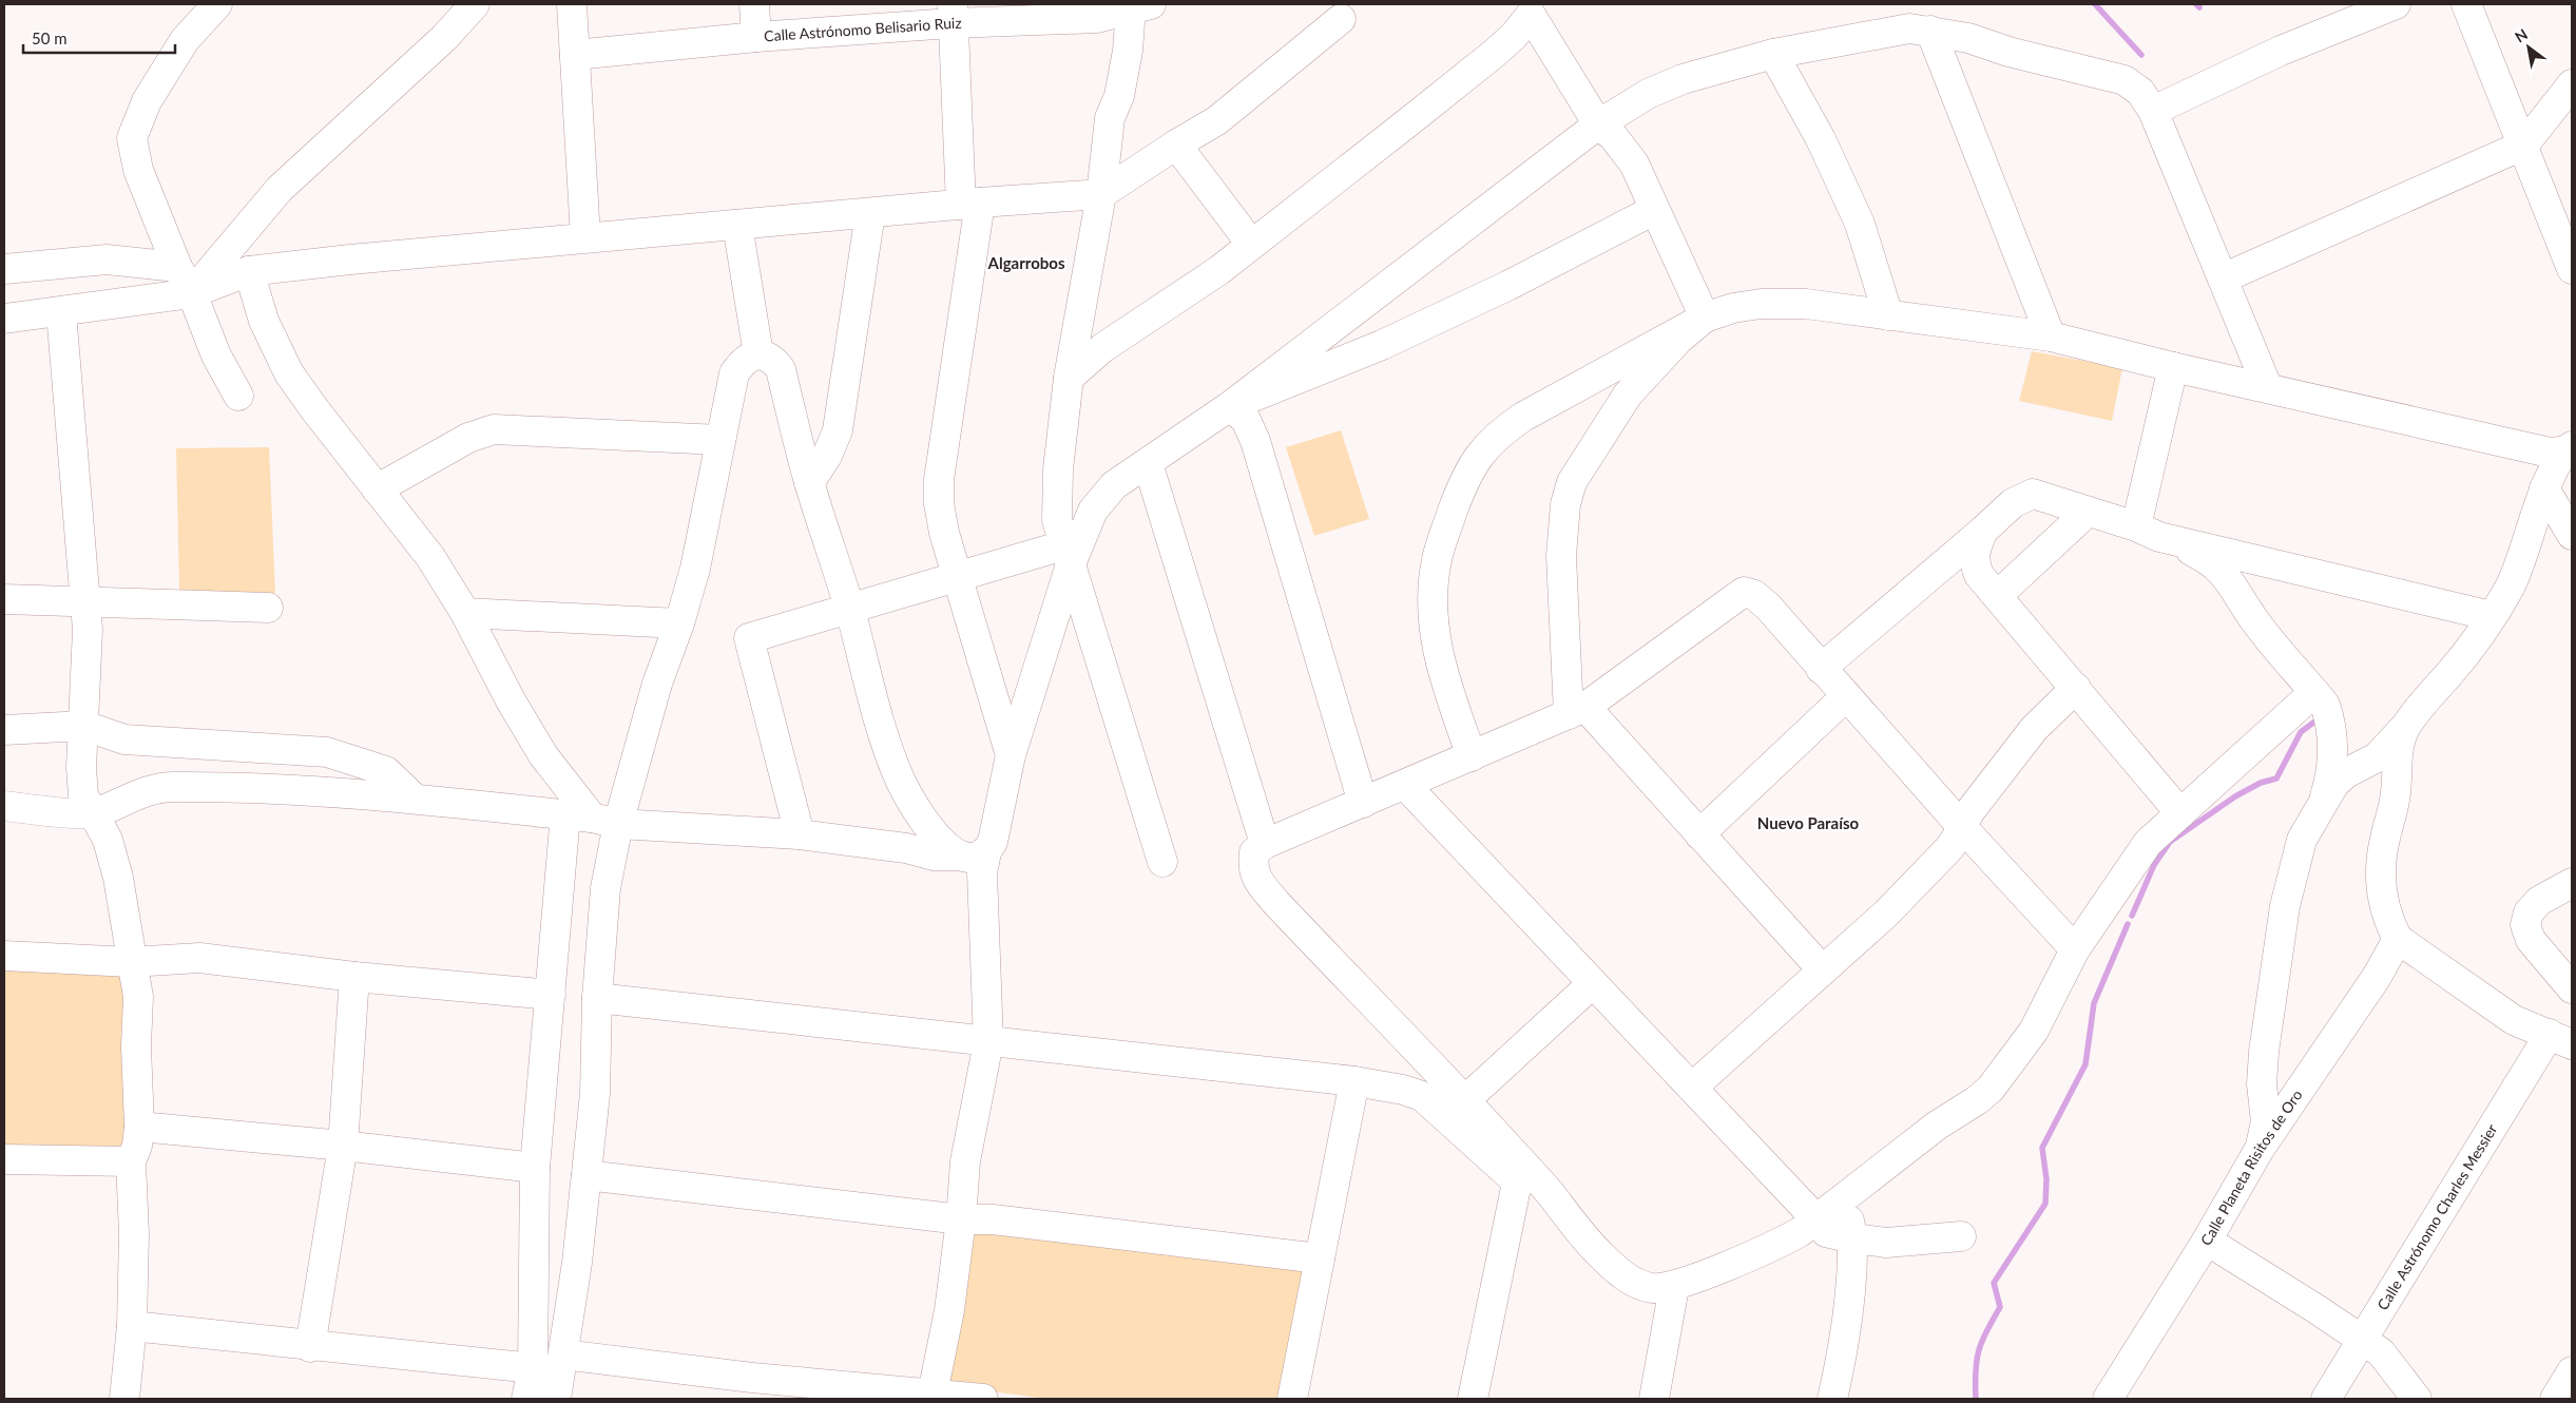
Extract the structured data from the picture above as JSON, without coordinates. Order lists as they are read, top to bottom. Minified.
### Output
{"streets":{"street":["Calle Astrónomo Belisario Ruiz","Calle Planeta Risitos de Oro","Calle Astrónomo Charles Messier"]},"districts":["Algarrobos","Nuevo Paraíso"],"scale_bar":"50 m","north":"top left"}
